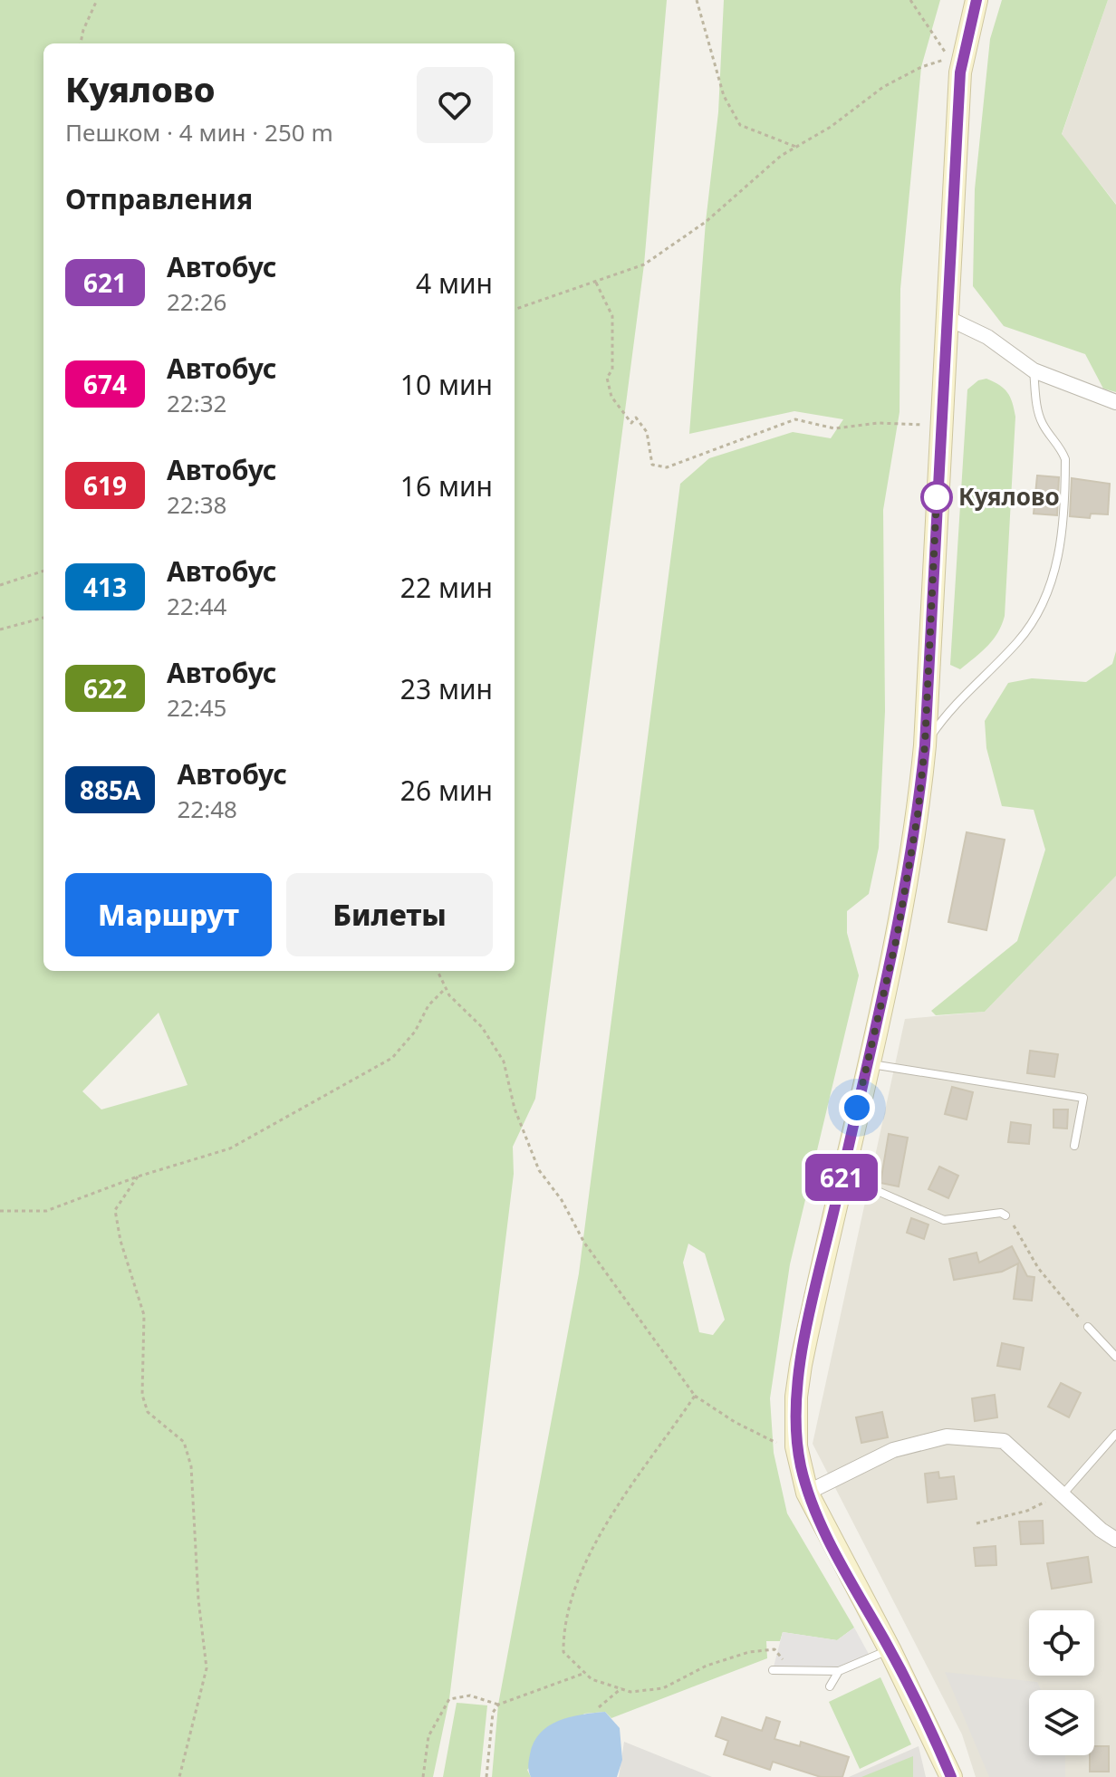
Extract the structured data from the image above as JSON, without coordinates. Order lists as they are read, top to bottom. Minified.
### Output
{"places":["Куялово"],"lines":["bus line 621"],"page":{"on_map":"621","heading":[["Куялово","Пешком · 4 мин · 250 m"],"Отправления"],"list":[{"mark":"621","name":"Автобус","note":"22:26","value":"4 мин"},{"mark":"674","name":"Автобус","note":"22:32","value":"10 мин"},{"mark":"619","name":"Автобус","note":"22:38","value":"16 мин"},{"mark":"413","name":"Автобус","note":"22:44","value":"22 мин"},{"mark":"622","name":"Автобус","note":"22:45","value":"23 мин"},{"mark":"885А","name":"Автобус","note":"22:48","value":"26 мин"}],"buttons":["Маршрут","Билеты"]}}
